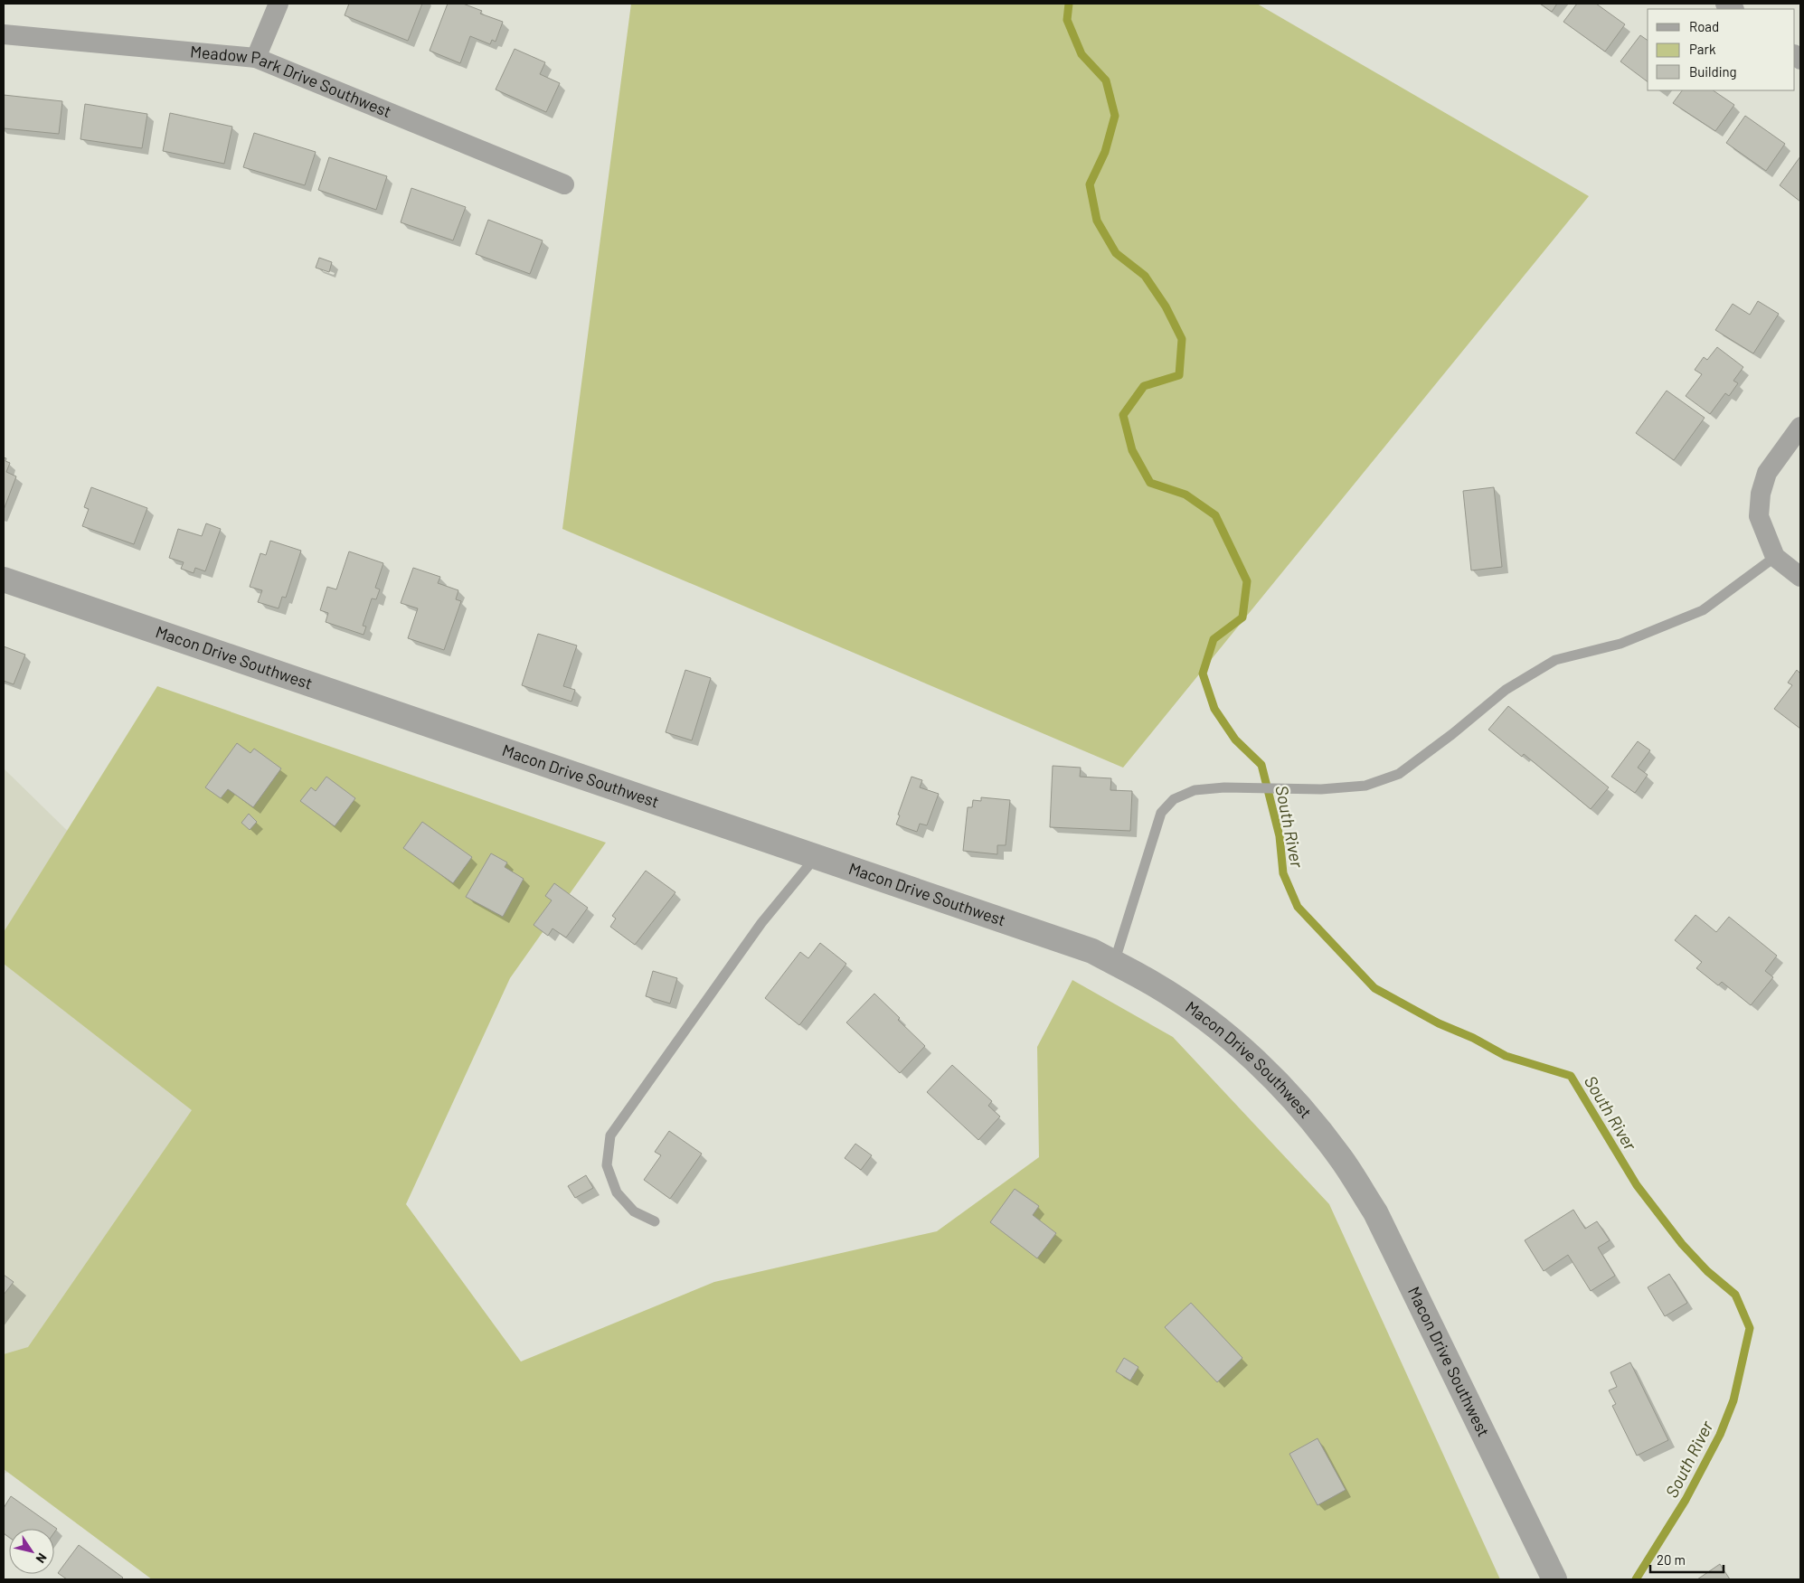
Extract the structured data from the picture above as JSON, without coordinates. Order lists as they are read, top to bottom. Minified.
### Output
{"streets":{"street":["Meadow Park Drive Southwest","Macon Drive Southwest"]},"water":["South River"],"legend":["Road","Park","Building"],"scale_bar":"20 m","north":"bottom right"}
